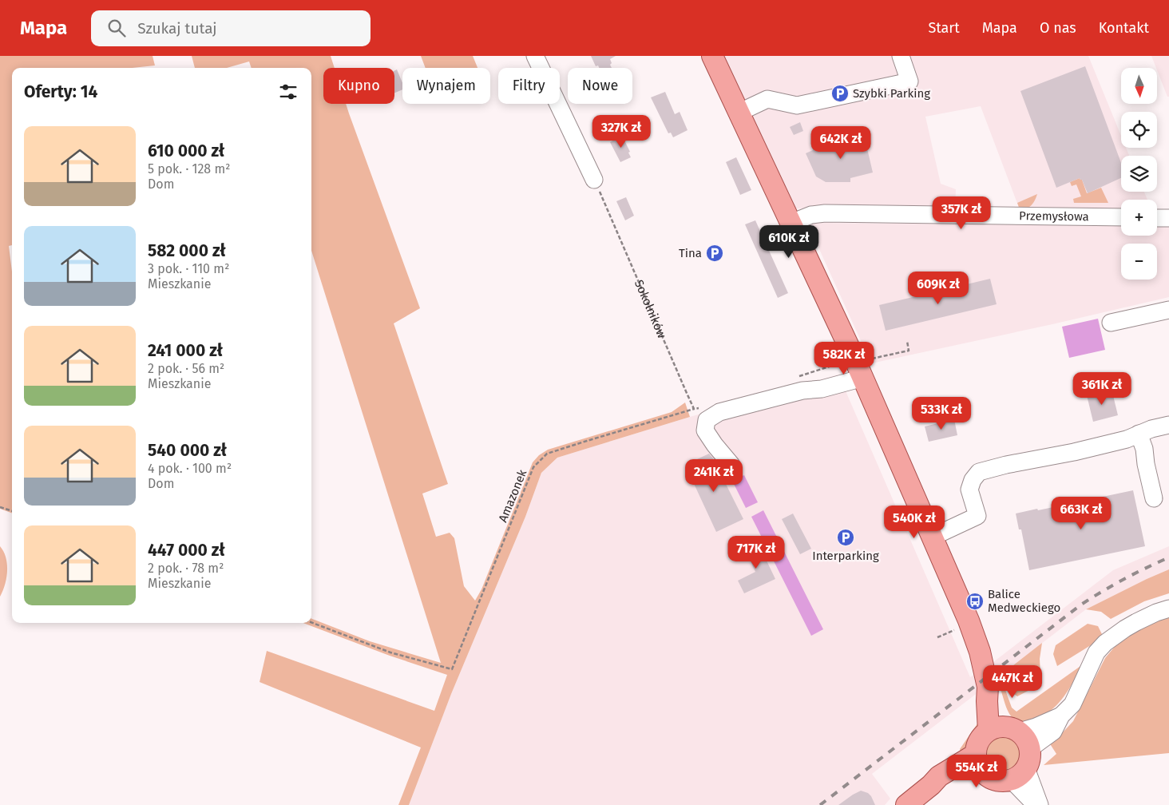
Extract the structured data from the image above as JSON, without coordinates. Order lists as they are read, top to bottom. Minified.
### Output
{"streets":{"street":["Przemysłowa"],"path":["Sokolników","Amazonek"]},"crossings":[["Sokolników","Amazonek"]],"places":{"parking":["Szybki Parking","Tina","Interparking"],"bus stop":["Balice Medweckiego"]},"north":"bottom","page":{"header":"Mapa","search":"Szukaj tutaj","nav":["Start","Mapa","O nas","Kontakt"],"map_buttons":["+","−"],"chip":["Kupno","Wynajem","Filtry","Nowe"],"heading":"Oferty: 14","price":["327K zł","642K zł","357K zł","610K zł","609K zł","582K zł","361K zł","533K zł","241K zł","663K zł","540K zł","717K zł","447K zł","554K zł"],"list":[{"name":"610 000 zł","note":"5 pok. · 128 m² · Dom"},{"name":"582 000 zł","note":"3 pok. · 110 m² · Mieszkanie"},{"name":"241 000 zł","note":"2 pok. · 56 m² · Mieszkanie"},{"name":"540 000 zł","note":"4 pok. · 100 m² · Dom"},{"name":"447 000 zł","note":"2 pok. · 78 m² · Mieszkanie"}]}}
